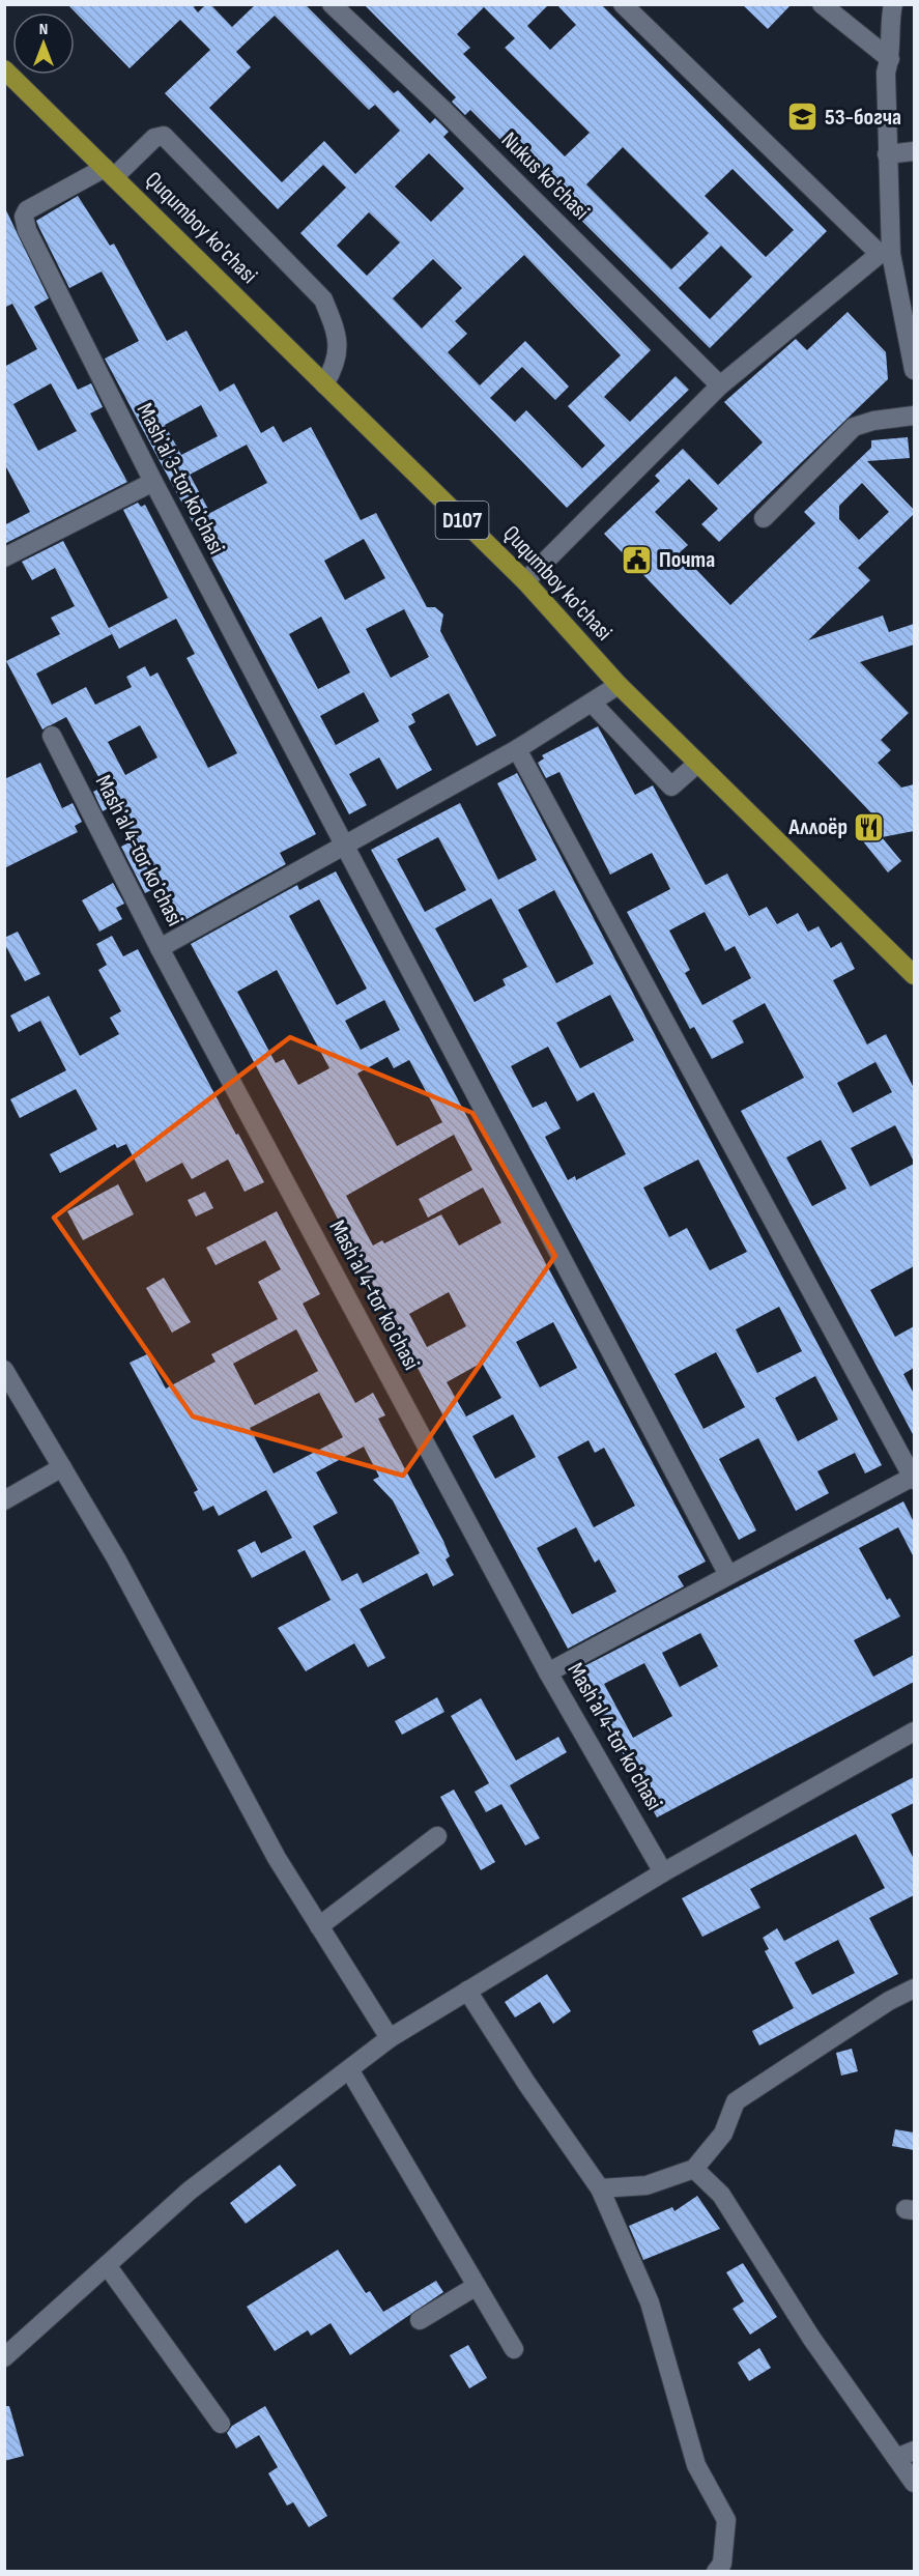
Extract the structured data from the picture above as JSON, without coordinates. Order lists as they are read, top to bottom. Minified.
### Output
{"streets":{"main road":["Ququmboy ko'chasi","D107"],"street":["Nukus ko'chasi","Mashʼal 3-tor koʼchasi","Mashʼal 4-tor koʼchasi"]},"crossings":[["Ququmboy ko'chasi","Mashʼal 3-tor koʼchasi"]],"places":{"school or university":["53-богча"],"public building":["Почта"],"restaurant":["Аллоёр"]},"north":"top"}
